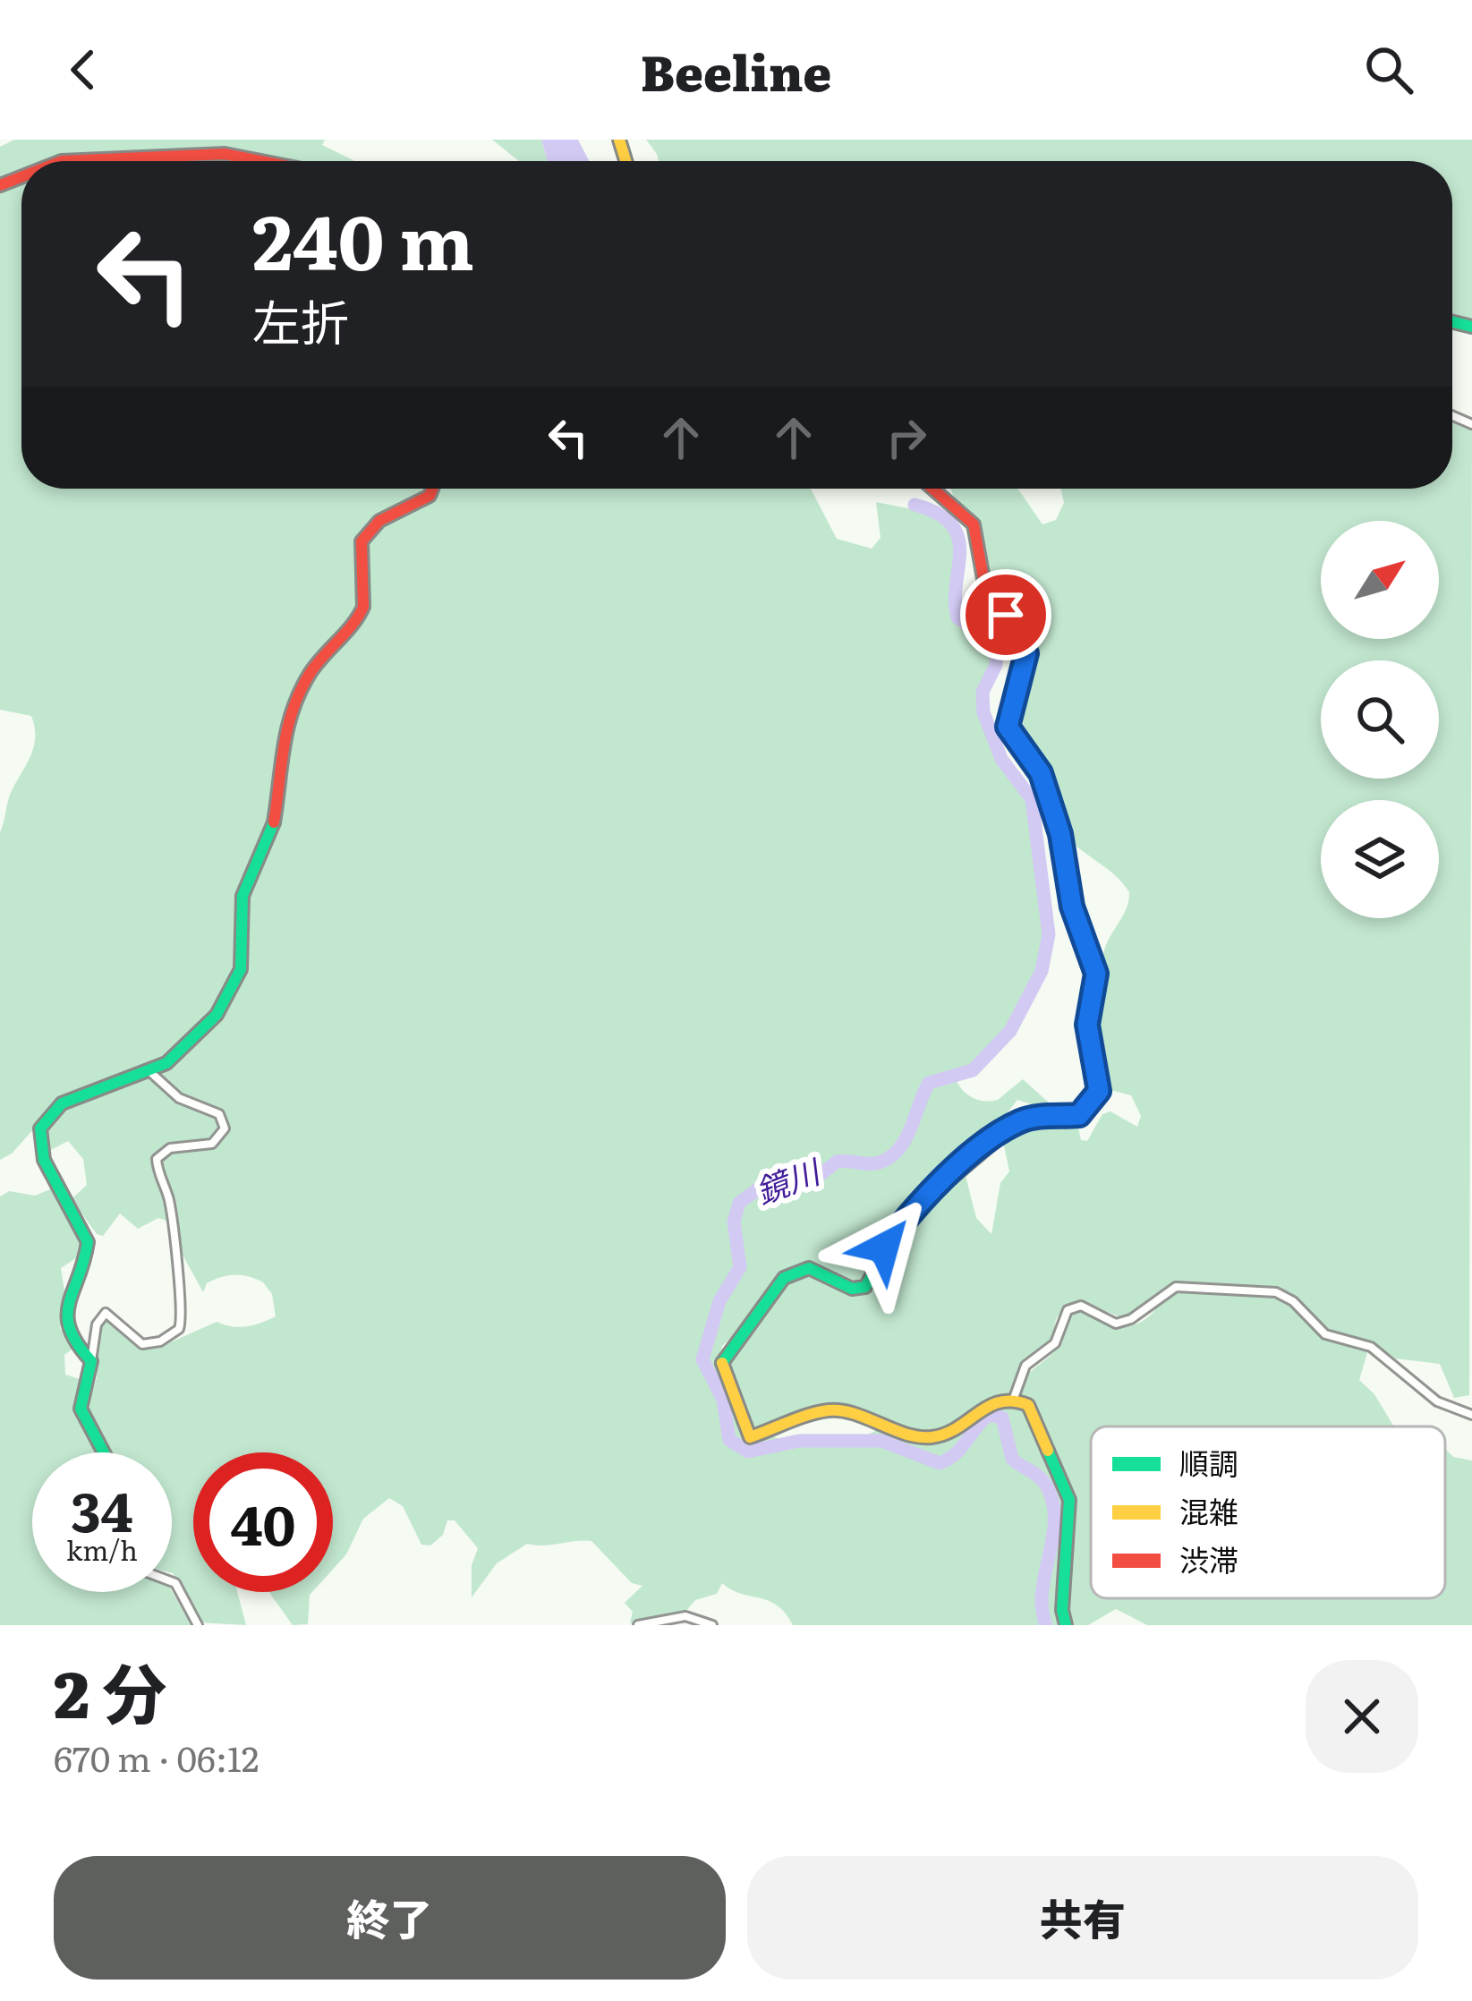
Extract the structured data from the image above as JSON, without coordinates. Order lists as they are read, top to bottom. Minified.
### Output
{"water":["鏡川"],"legend":["順調","混雑","渋滞"],"north":"top right","page":{"header":"Beeline","turn":["240 m","左折"],"speed":"34 km/h","limit":"40","heading":["2 分","670 m · 06:12"],"buttons":["終了","共有"]}}
